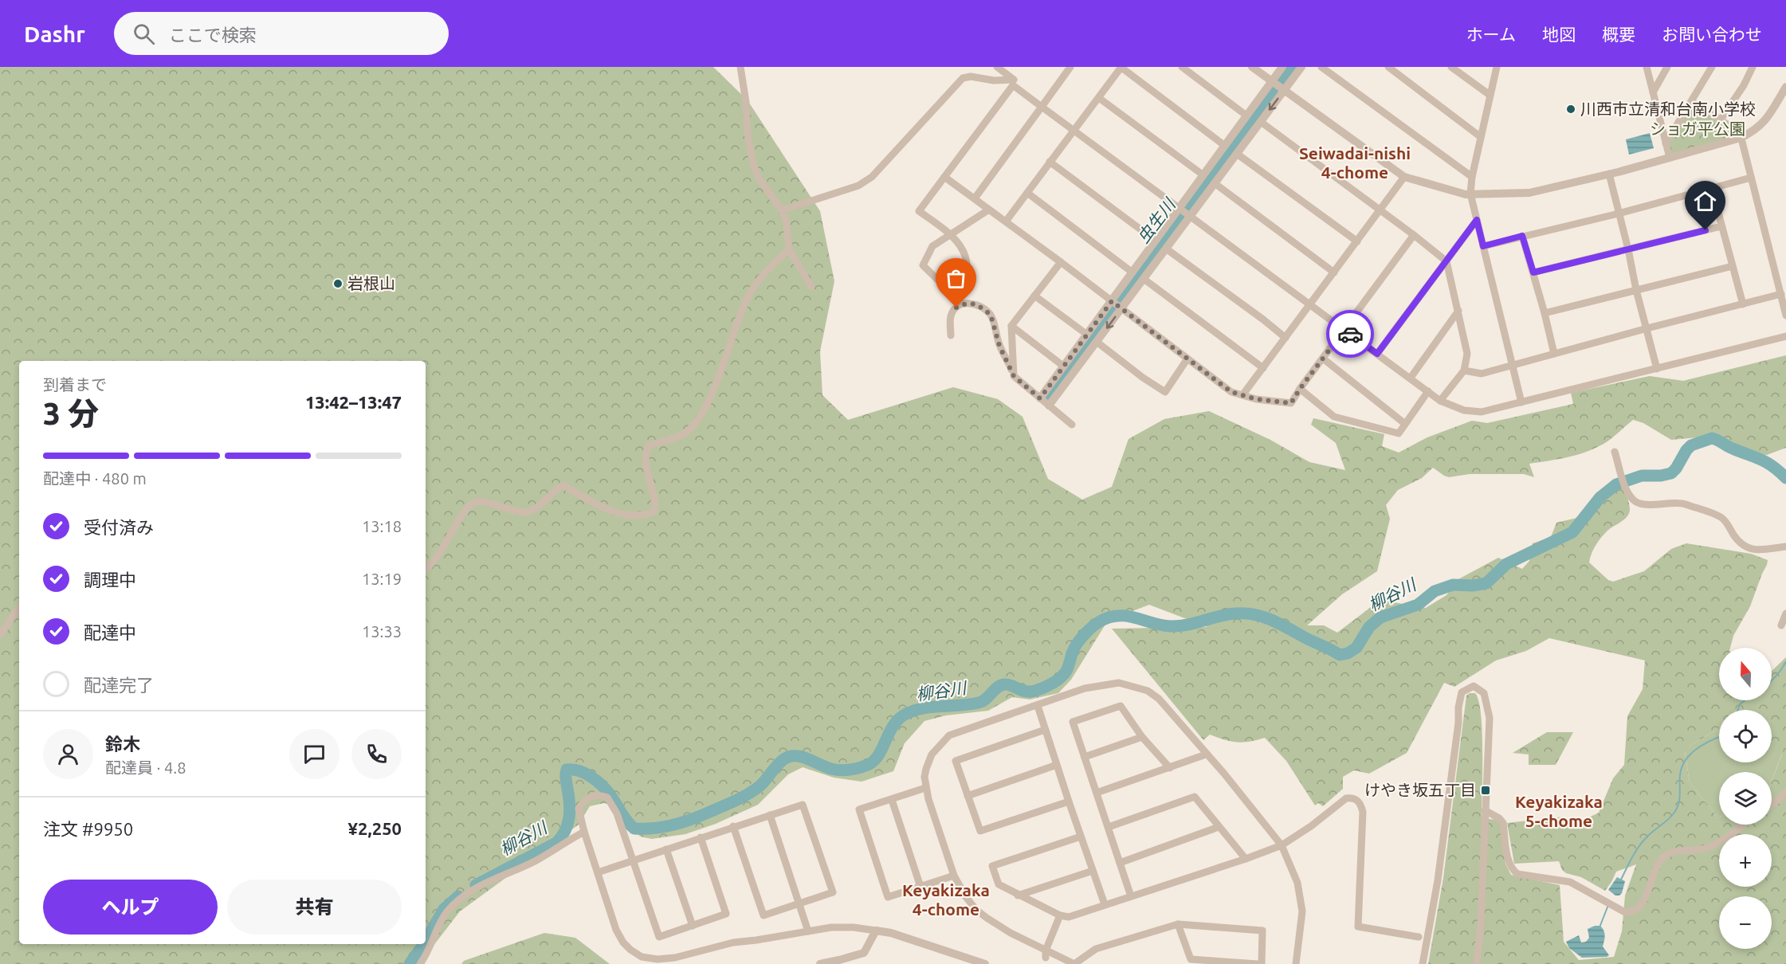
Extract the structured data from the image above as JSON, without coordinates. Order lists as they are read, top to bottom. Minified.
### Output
{"districts":["Seiwadai-nishi 4-chome","Keyakizaka 5-chome","Keyakizaka 4-chome"],"water":["虫生川","柳谷川"],"parks":["ショガ平公園"],"places":{"other":["川西市立清和台南小学校","岩根山"],"transit":["けやき坂五丁目"]},"north":"top","page":{"header":"Dashr","search":"ここで検索","nav":["ホーム","地図","概要","お問い合わせ"],"heading":["3 分","到着まで","13:42–13:47"],"panel":["鈴木","配達員 · 4.8","注文 #9950","¥2,250"],"bar":"配達中 · 480 m","list":[["受付済み","13:18"],["調理中","13:19"],["配達中","13:33"],"配達完了"],"map_buttons":["+","−"],"buttons":["ヘルプ","共有"]}}
